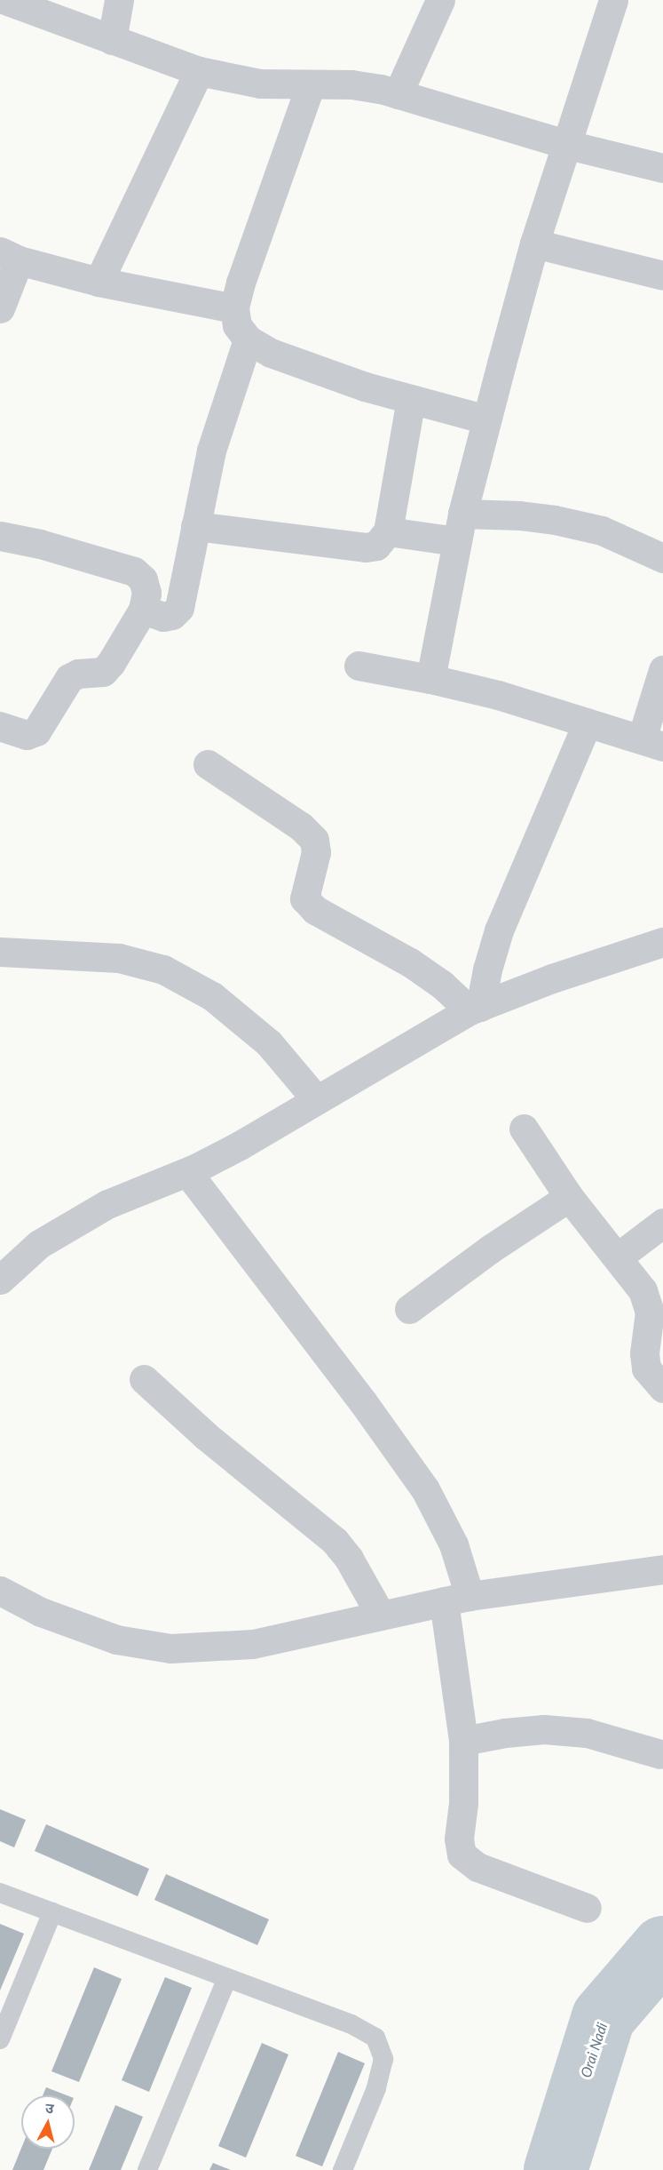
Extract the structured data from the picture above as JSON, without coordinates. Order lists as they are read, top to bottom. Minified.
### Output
{"water":["Orai Nadi"],"north":"top"}
